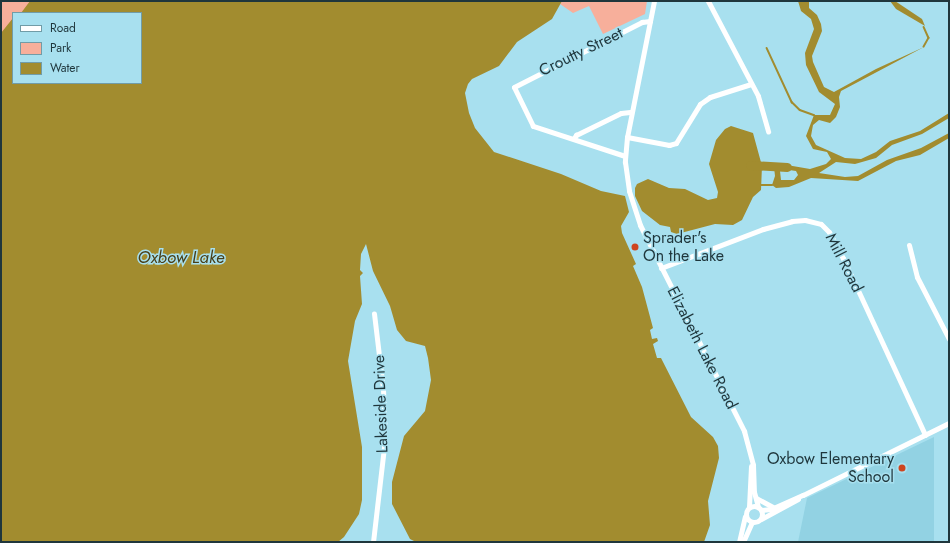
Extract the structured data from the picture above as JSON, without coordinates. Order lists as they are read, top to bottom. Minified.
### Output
{"streets":{"street":["Croutty Street","Mill Road","Elizabeth Lake Road","Lakeside Drive"]},"crossings":[["Croutty Street","Elizabeth Lake Road"],["Mill Road","Elizabeth Lake Road"]],"water":["Oxbow Lake"],"places":["Sprader's On the Lake","Oxbow Elementary School"],"legend":["Road","Park","Water"]}
